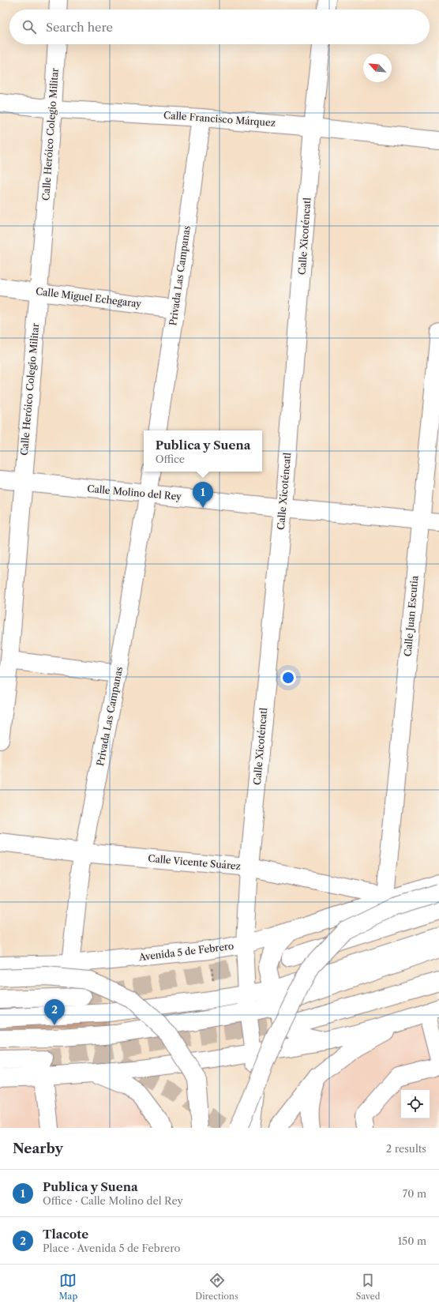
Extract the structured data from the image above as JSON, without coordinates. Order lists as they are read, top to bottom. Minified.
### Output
{"streets":{"main road":["Calle Francisco Márquez","Calle Heróico Colegio Militar","Calle Xicoténcatl","Privada Las Campanas","Calle Miguel Echegaray","Calle Molino del Rey","Calle Juan Escutia","Calle Vicente Suárez","Avenida 5 de Febrero"]},"crossings":[["Calle Francisco Márquez","Calle Heróico Colegio Militar"],["Calle Francisco Márquez","Calle Xicoténcatl"],["Calle Francisco Márquez","Privada Las Campanas"],["Calle Heróico Colegio Militar","Calle Miguel Echegaray"],["Calle Heróico Colegio Militar","Calle Molino del Rey"],["Calle Xicoténcatl","Calle Molino del Rey"],["Calle Xicoténcatl","Calle Vicente Suárez"],["Calle Xicoténcatl","Avenida 5 de Febrero"],["Privada Las Campanas","Calle Miguel Echegaray"],["Privada Las Campanas","Calle Molino del Rey"],["Privada Las Campanas","Calle Vicente Suárez"],["Privada Las Campanas","Avenida 5 de Febrero"],["Calle Molino del Rey","Calle Juan Escutia"],["Calle Juan Escutia","Calle Vicente Suárez"],["Calle Juan Escutia","Avenida 5 de Febrero"],["Calle Vicente Suárez","Avenida 5 de Febrero"]],"north":"top left","page":{"search":"Search here","popup":["Publica y Suena","Office"],"pins":["1","2"],"heading":["Nearby","2 results"],"list":[{"mark":"1","name":"Publica y Suena","note":"Office · Calle Molino del Rey","value":"70 m"},{"mark":"2","name":"Tlacote","note":"Place · Avenida 5 de Febrero","value":"150 m"}],"nav":["Map","Directions","Saved"]}}
